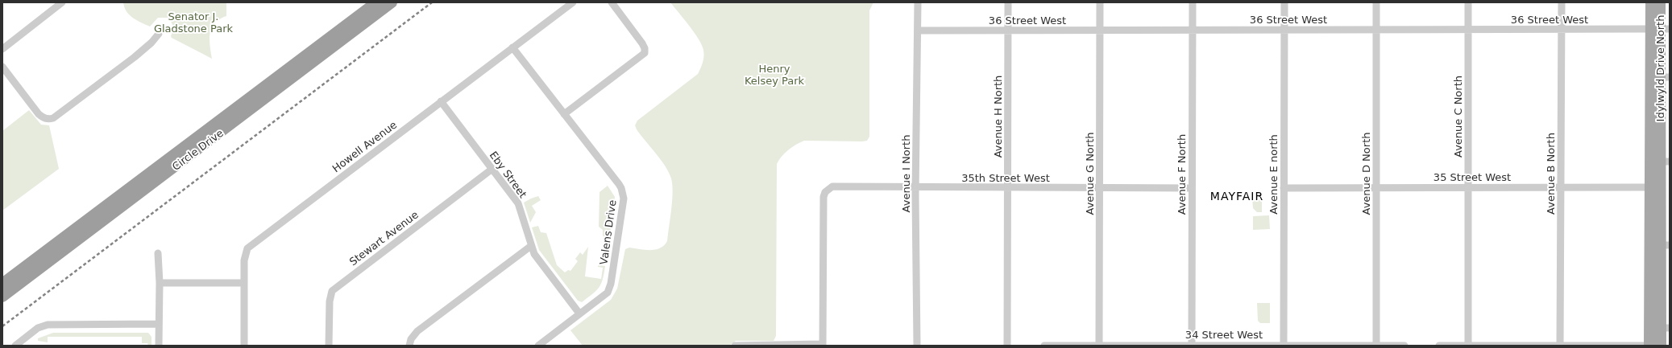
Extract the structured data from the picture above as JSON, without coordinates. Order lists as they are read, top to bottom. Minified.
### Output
{"streets":{"highway":["Circle Drive"],"main road":["Idylwyld Drive North"],"street":["36 Street West","Avenue H North","Avenue C North","Howell Avenue","Avenue I North","Avenue G North","Avenue D North","Avenue B North","Eby Street","Avenue F North","Avenue E north","35 Street West","35th Street West","Valens Drive","Stewart Avenue","34 Street West"]},"crossings":[["36 Street West","Idylwyld Drive North"],["36 Street West","Avenue H North"],["36 Street West","Avenue C North"],["36 Street West","Avenue I North"],["36 Street West","Avenue G North"],["36 Street West","Avenue D North"],["36 Street West","Avenue B North"],["36 Street West","Avenue F North"],["36 Street West","Avenue E north"],["Idylwyld Drive North","35 Street West"],["Avenue H North","35th Street West"],["Avenue C North","35 Street West"],["Howell Avenue","Eby Street"],["Howell Avenue","Valens Drive"],["Avenue I North","35th Street West"],["Avenue G North","35th Street West"],["Avenue G North","34 Street West"],["Avenue D North","35 Street West"],["Avenue D North","34 Street West"],["Avenue B North","35 Street West"],["Eby Street","Valens Drive"],["Eby Street","Stewart Avenue"],["Avenue F North","35th Street West"],["Avenue F North","34 Street West"],["Avenue E north","35 Street West"],["Avenue E north","34 Street West"]],"districts":["MAYFAIR"],"parks":["Senator J. Gladstone Park","Henry Kelsey Park"]}
